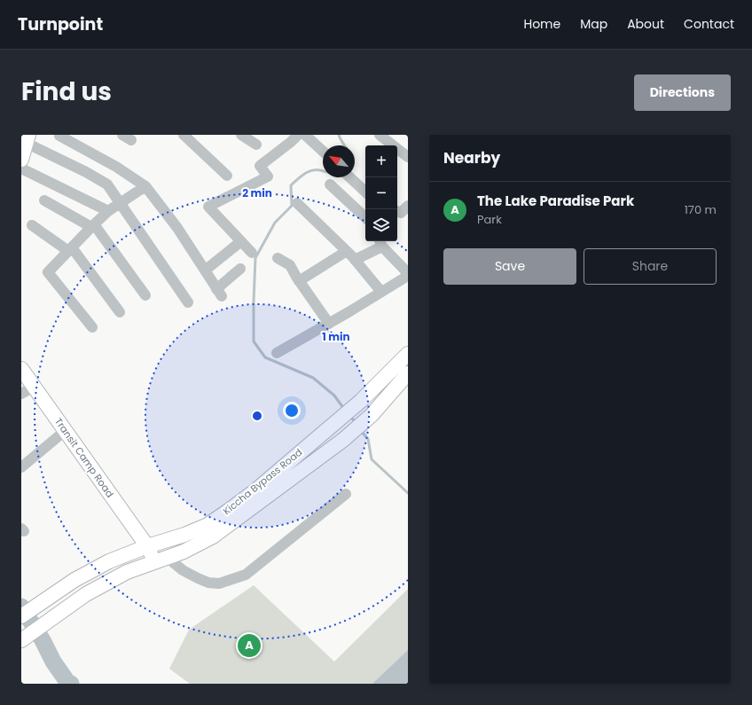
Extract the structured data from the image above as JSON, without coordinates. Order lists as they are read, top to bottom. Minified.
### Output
{"streets":{"main road":["Transit Camp Road","Kiccha Bypass Road"]},"crossings":[["Transit Camp Road","Kiccha Bypass Road"]],"north":"top left","page":{"header":"Turnpoint","nav":["Home","Map","About","Contact"],"title":"Find us","buttons":["Directions",["Save","Share"]],"heading":"Nearby","map_buttons":["+","−"],"list":[{"mark":"A","name":"The Lake Paradise Park","note":"Park","value":"170 m"}],"pins":"A"},"rings":["2 min","1 min"]}
